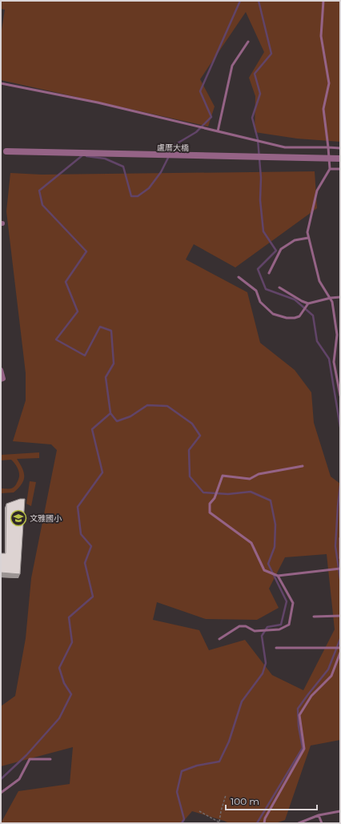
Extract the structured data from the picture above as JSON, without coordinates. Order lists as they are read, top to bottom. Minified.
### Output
{"streets":{"street":["盧厝大橋"]},"places":{"school or university":["文雅國小"]},"scale_bar":"100 m"}
